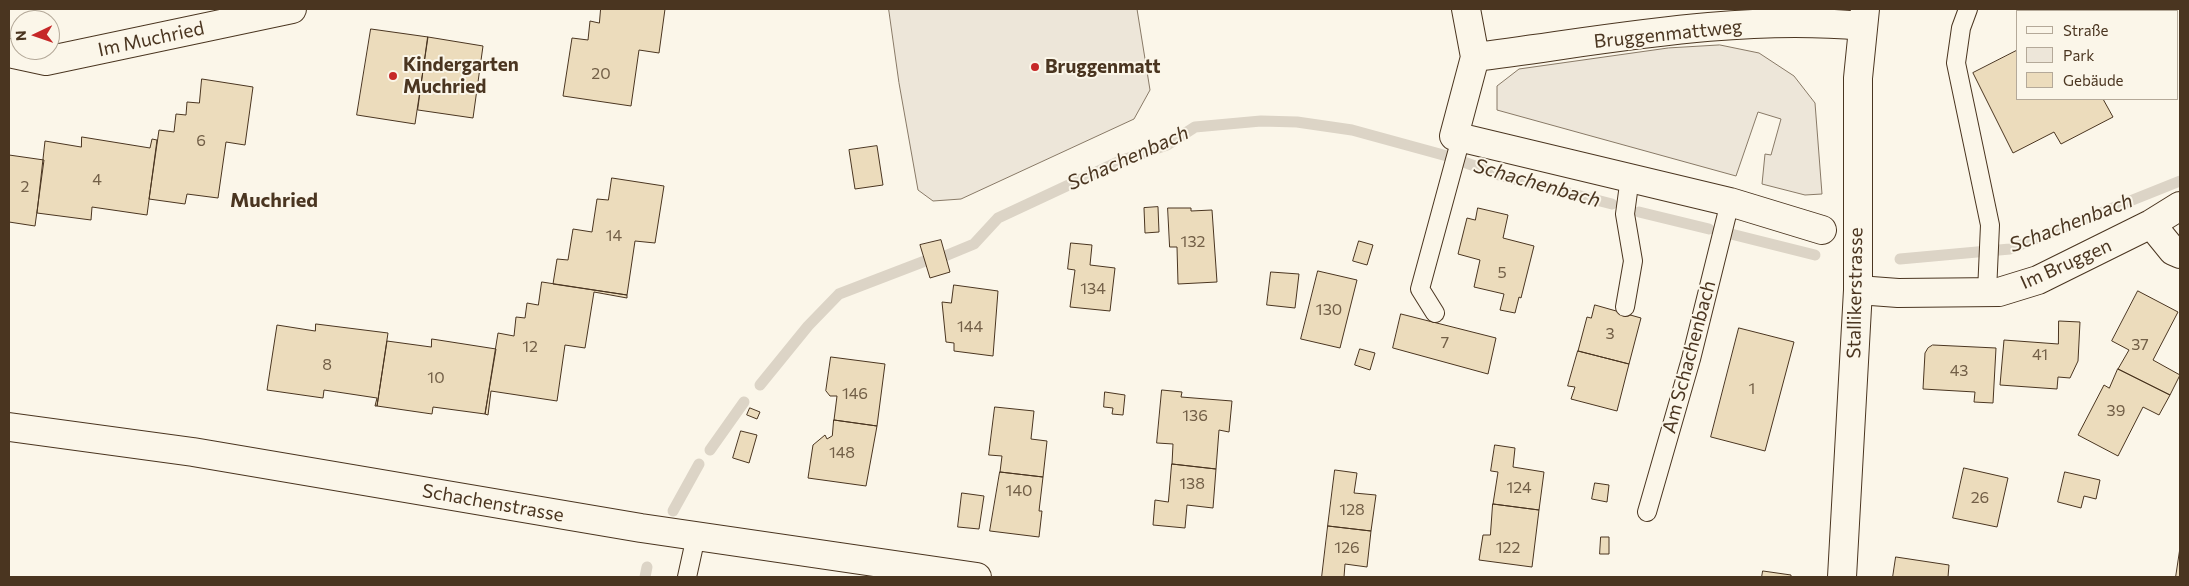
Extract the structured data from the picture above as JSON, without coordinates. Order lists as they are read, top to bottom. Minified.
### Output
{"streets":{"street":["Bruggenmattweg","Im Muchried","Im Bruggen","Stallikerstrasse","Schachenstrasse"],"lane":["Am Schachenbach"]},"crossings":[["Bruggenmattweg","Stallikerstrasse"],["Im Bruggen","Stallikerstrasse"]],"districts":["Muchried"],"water":["Schachenbach"],"places":["Bruggenmatt","Kindergarten Muchried"],"house_numbers":["20","6","4","2","14","132","5","134","130","144","3","7","37","12","41","8","43","10","1","146","39","136","148","138","124","140","26","128","126","122"],"legend":["Straße","Park","Gebäude"],"north":"left"}
